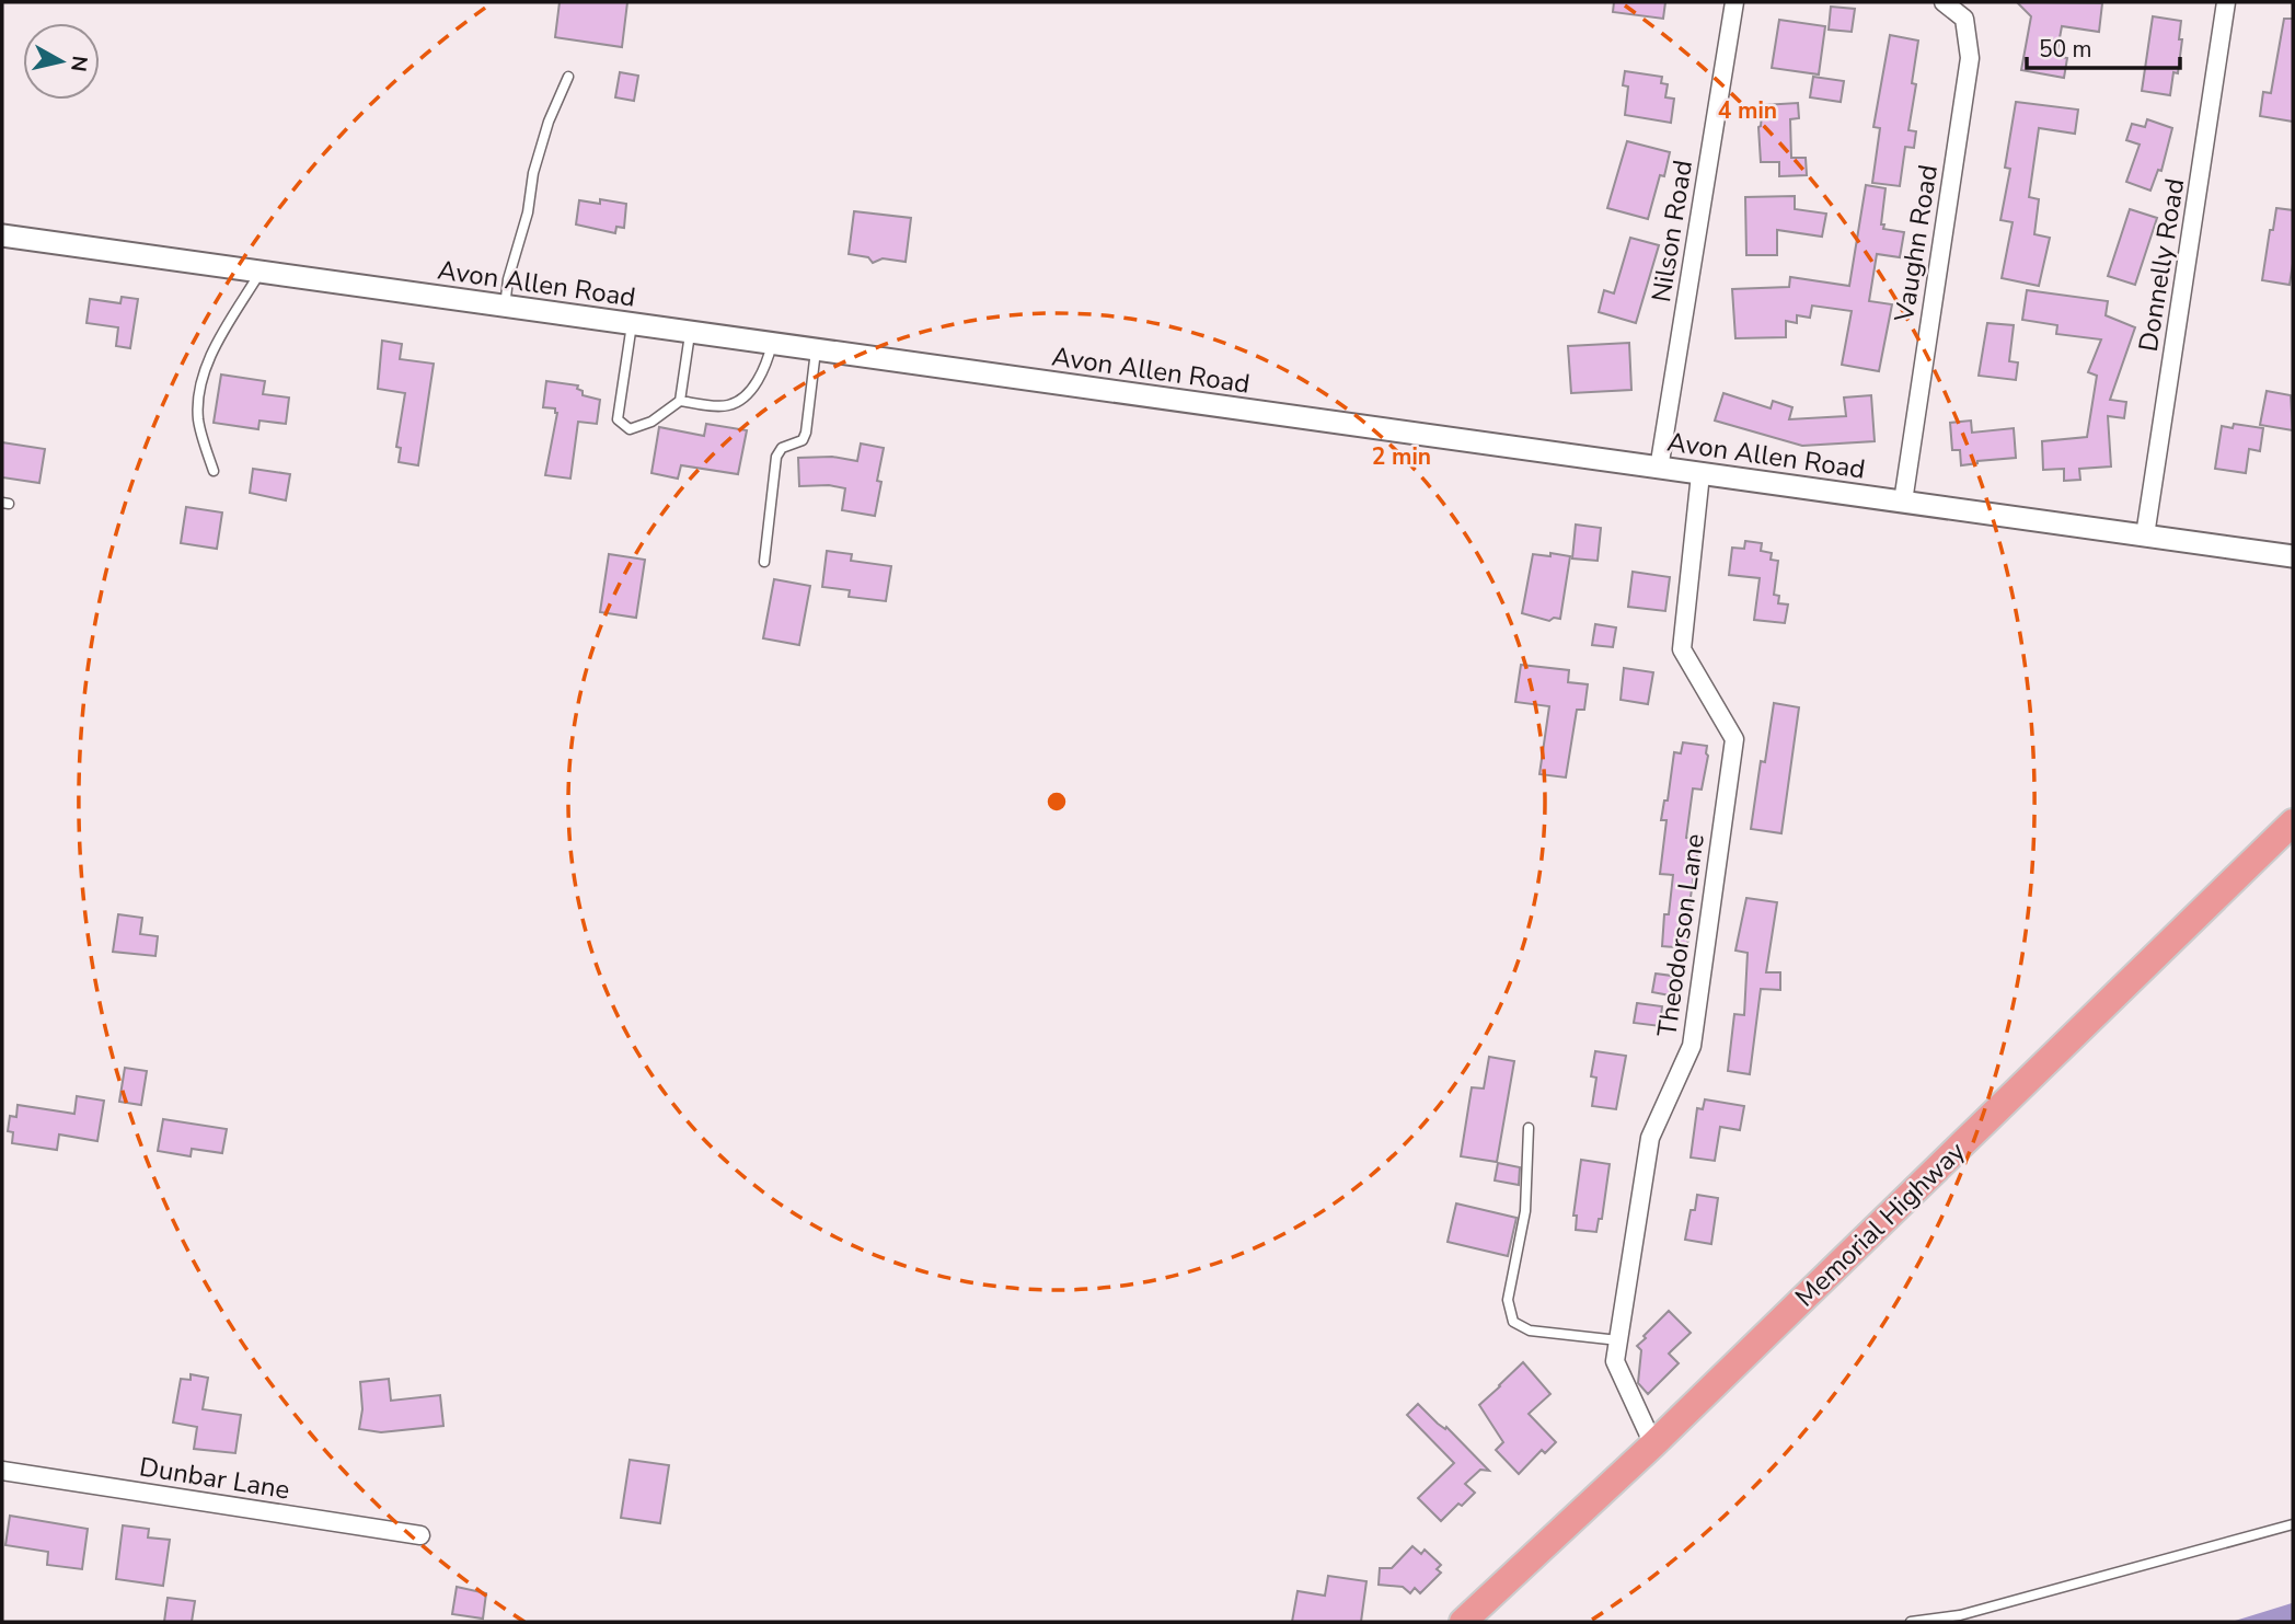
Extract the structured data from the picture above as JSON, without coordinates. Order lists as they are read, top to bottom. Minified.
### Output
{"streets":{"main road":["Memorial Highway"],"street":["Nilson Road","Vaughn Road","Donnelly Road","Avon Allen Road","Theodorson Lane","Dunbar Lane"]},"crossings":[["Nilson Road","Avon Allen Road"],["Vaughn Road","Avon Allen Road"],["Donnelly Road","Avon Allen Road"],["Avon Allen Road","Theodorson Lane"],["Theodorson Lane","Memorial Highway"]],"scale_bar":"50 m","north":"right","rings":["4 min","2 min"]}
